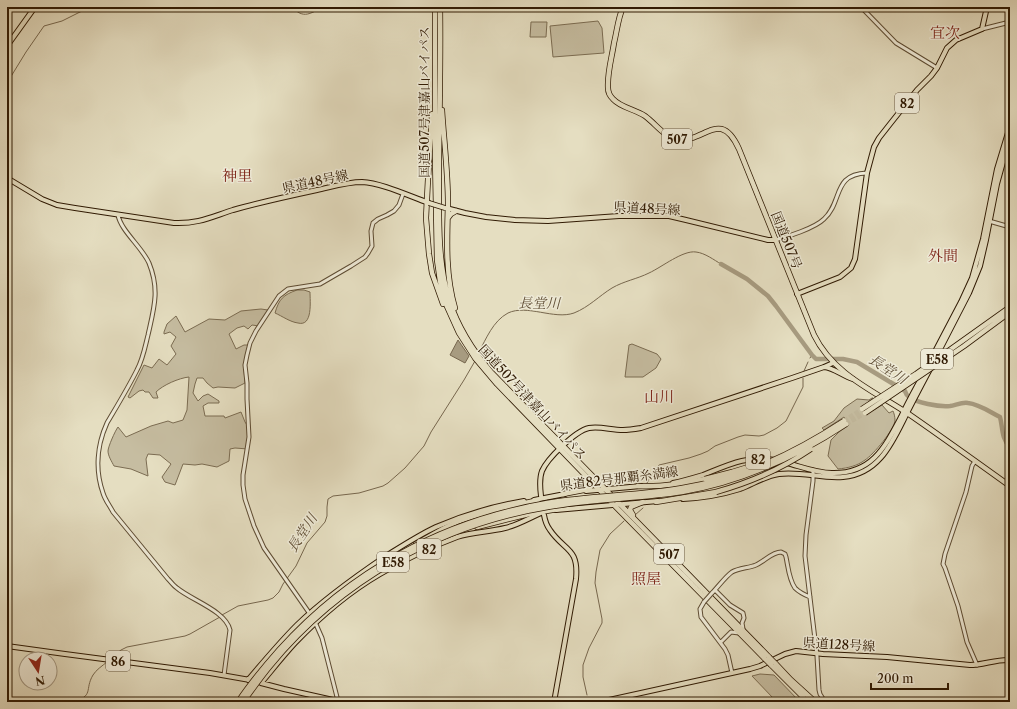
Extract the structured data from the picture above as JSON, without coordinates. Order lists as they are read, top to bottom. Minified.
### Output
{"streets":{"highway":["国道507号津嘉山バイパス","507","国道507号","E58"],"main road":["82","県道48号線","県道82号那覇糸満線","県道128号線","86"]},"crossings":[["国道507号津嘉山バイパス","県道82号那覇糸満線"],["82","国道507号"],["県道48号線","国道507号"],["国道507号","県道82号那覇糸満線"],["県道82号那覇糸満線","86"]],"districts":["宜次","神里","外間","山川","照屋"],"water":["長堂川"],"scale_bar":"200 m","north":"bottom"}
